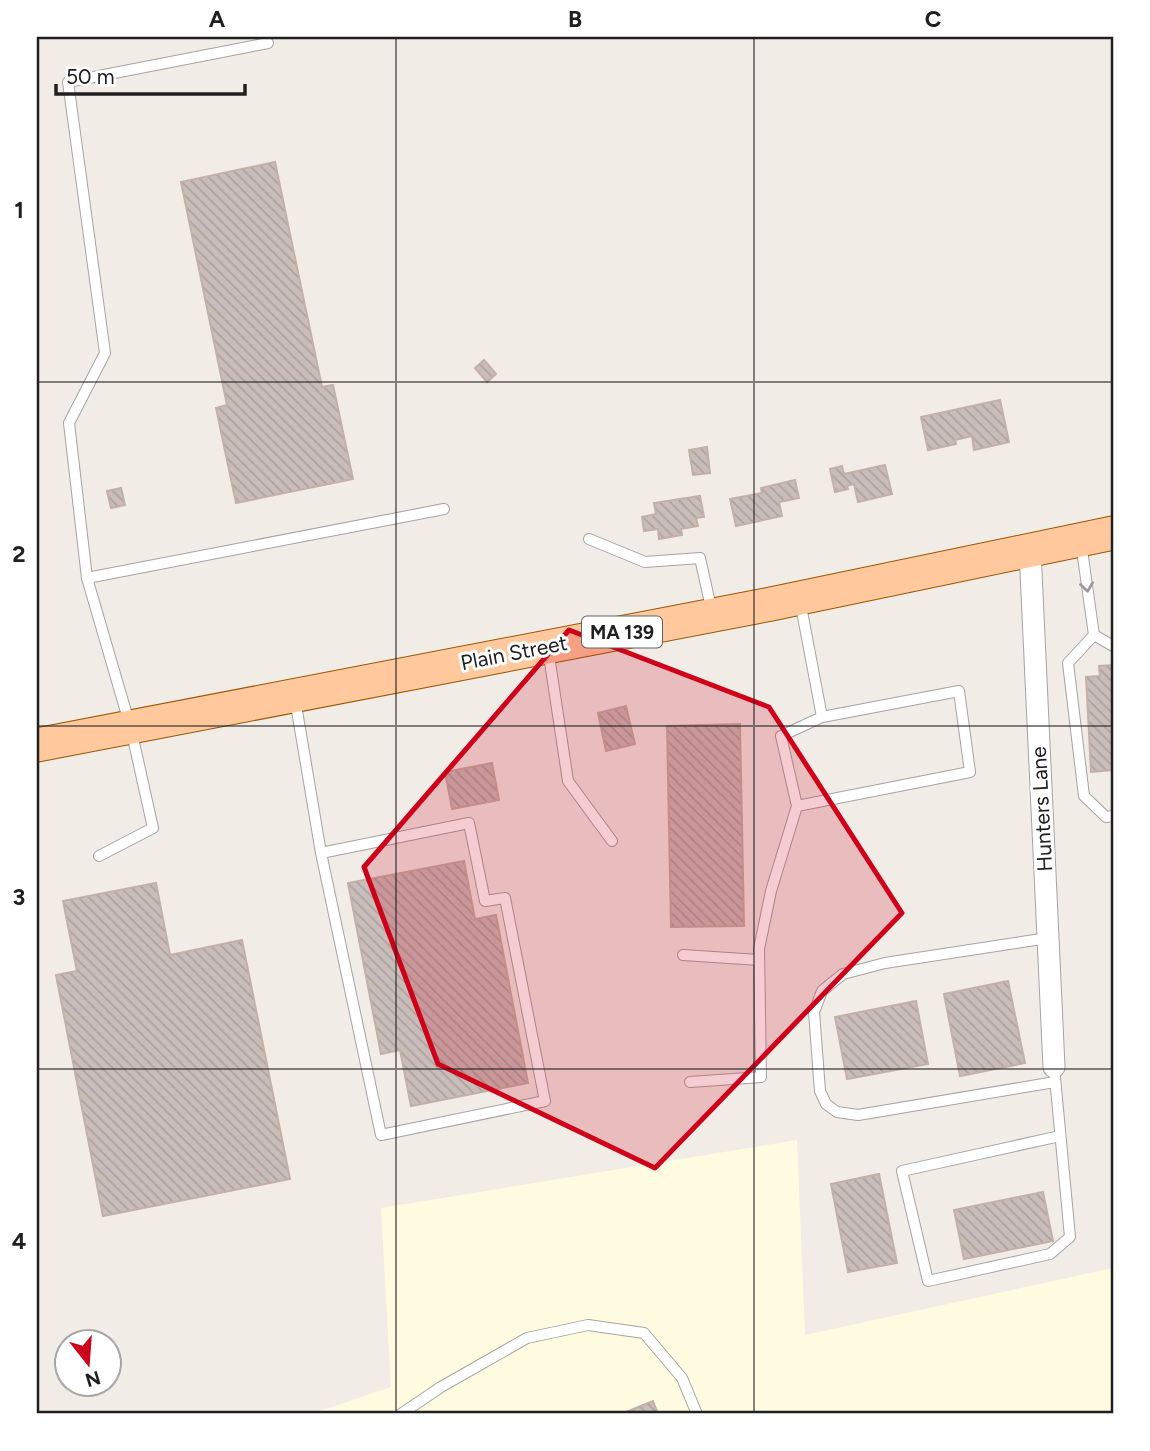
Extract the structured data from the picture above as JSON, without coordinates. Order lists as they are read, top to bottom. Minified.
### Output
{"streets":{"main road":["MA 139","Plain Street"],"street":["Hunters Lane"]},"crossings":[["Plain Street","Hunters Lane"]],"scale_bar":"50 m","north":"bottom","grid":{"columns":["A","B","C"],"rows":["1","2","3","4"]}}
